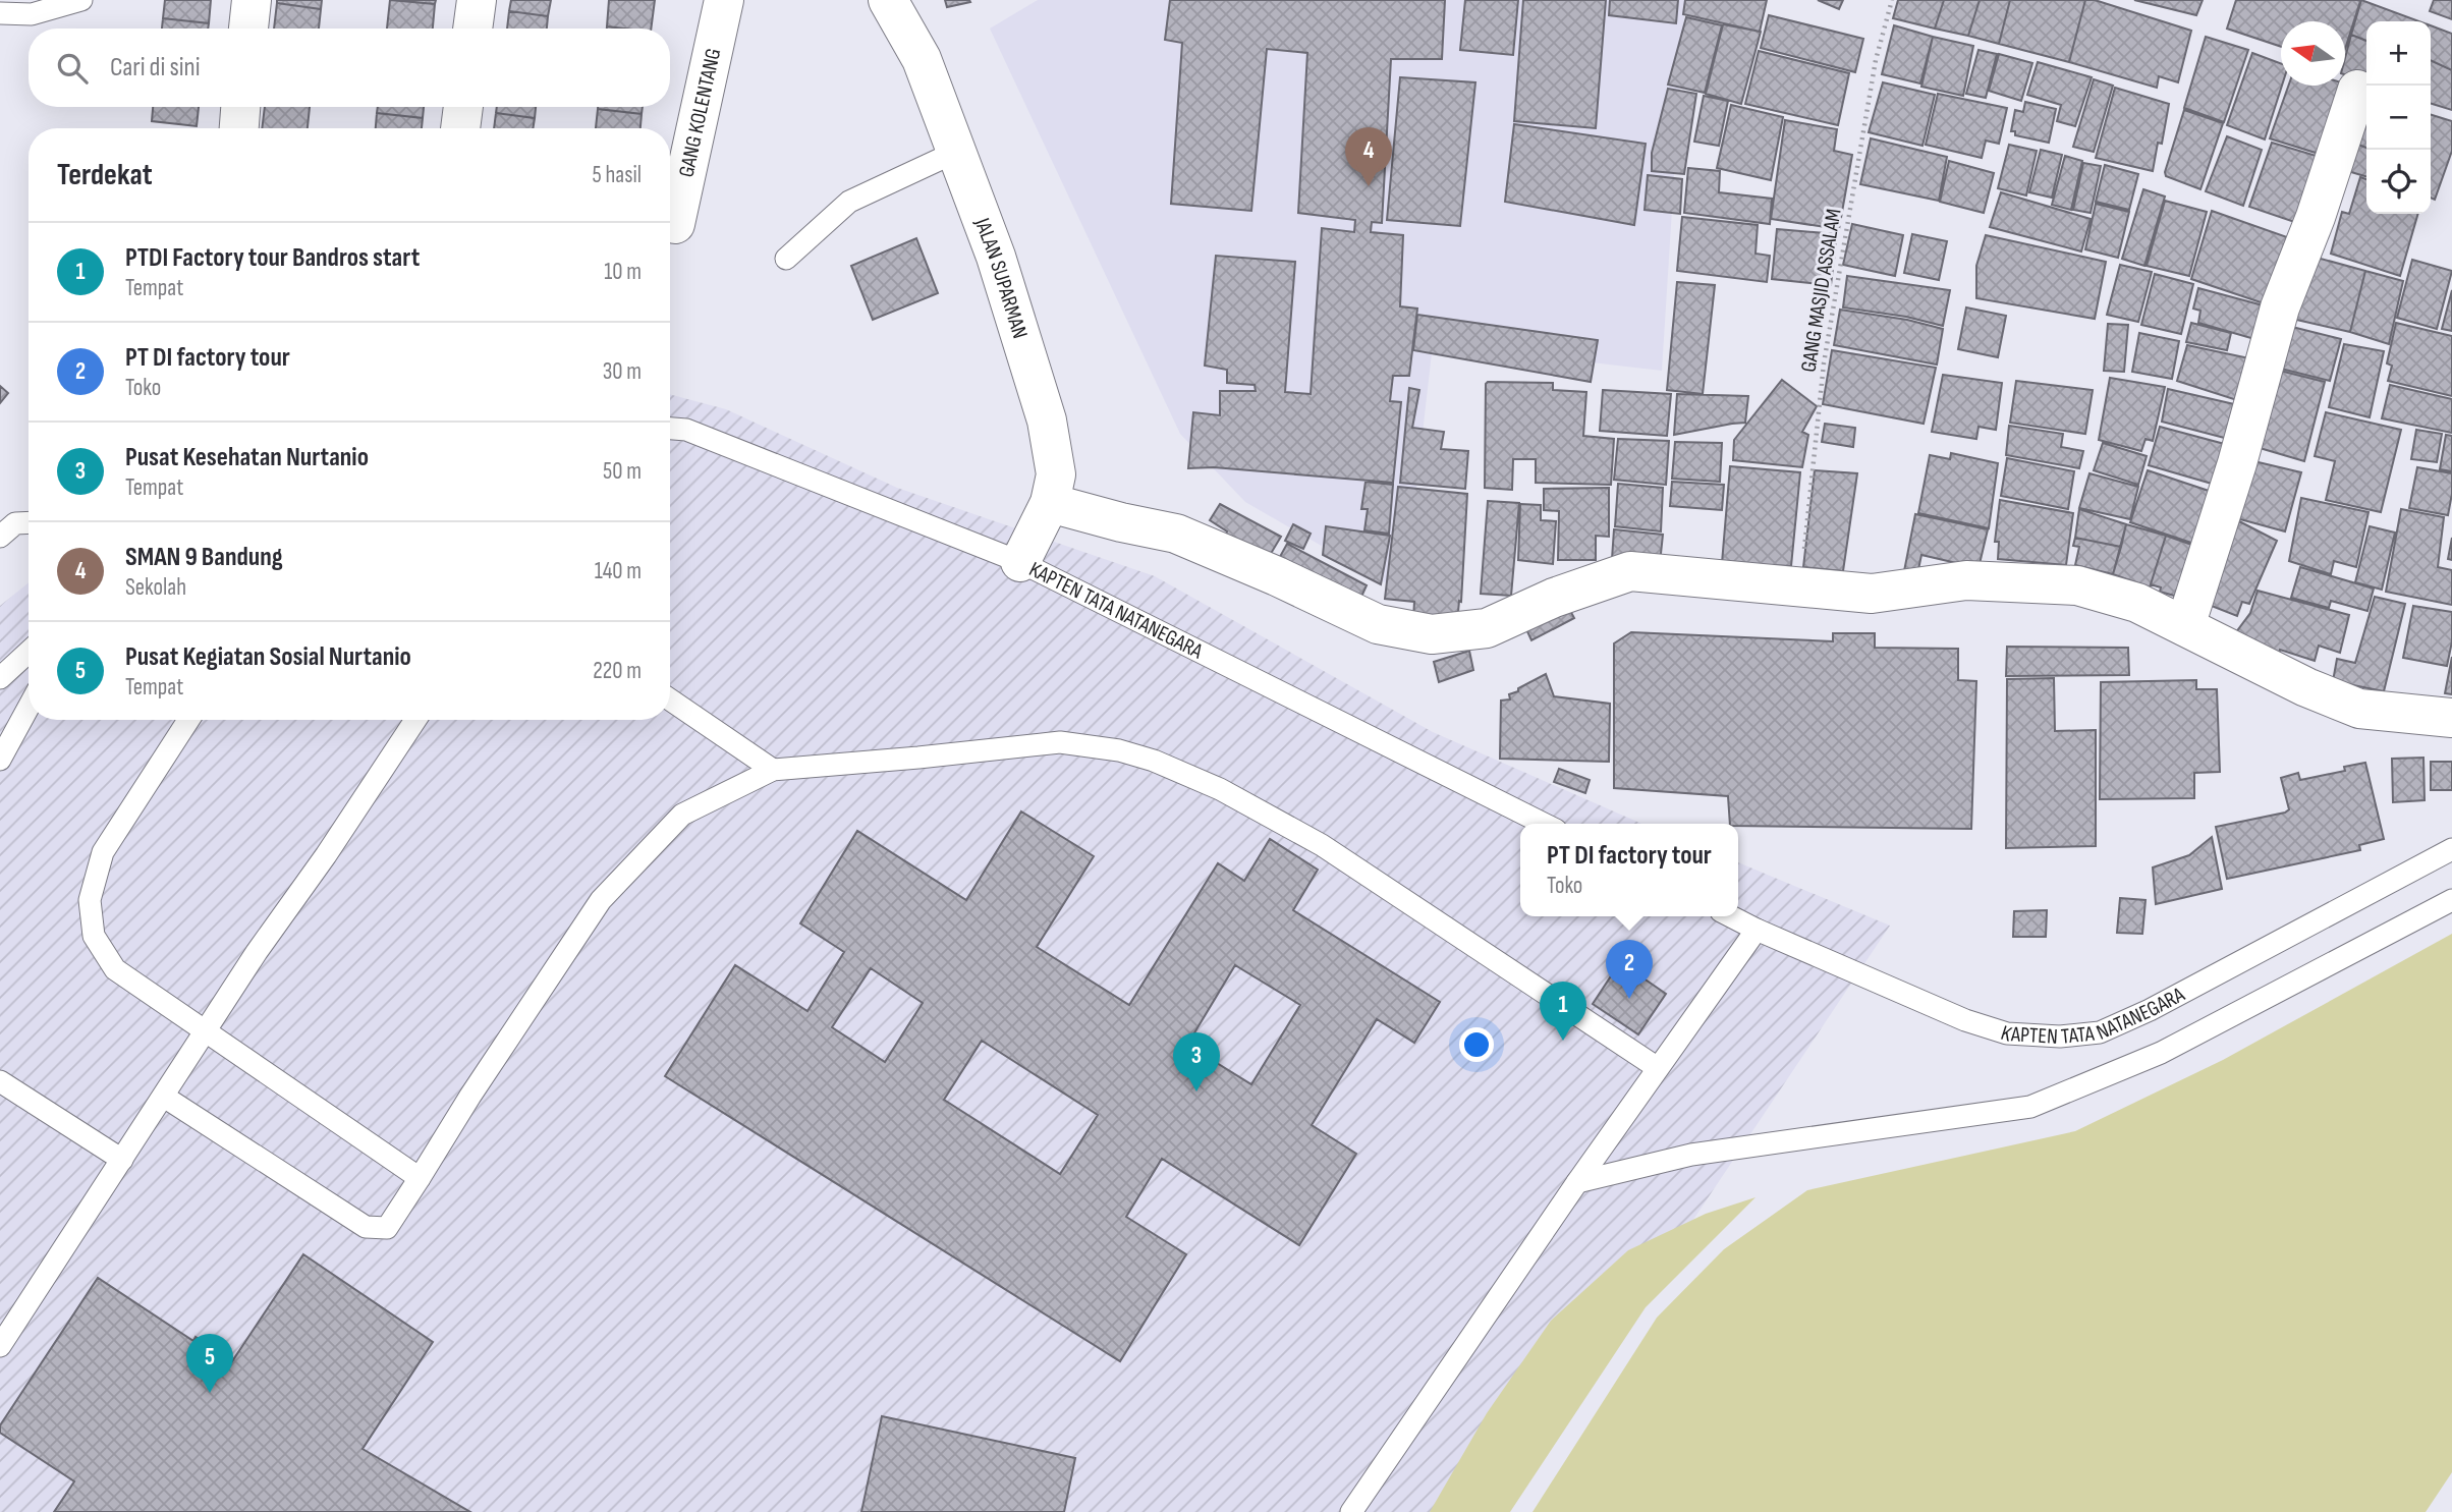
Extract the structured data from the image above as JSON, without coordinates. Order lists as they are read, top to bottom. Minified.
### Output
{"streets":{"street":["GANG KOLENTANG","JALAN SUPARMAN"],"lane":["KAPTEN TATA NATANEGARA"],"path":["GANG MASJID ASSALAM"]},"crossings":[["JALAN SUPARMAN","KAPTEN TATA NATANEGARA"]],"north":"left","page":{"map_buttons":["+","−"],"search":"Cari di sini","pins":["4","2","1","3","5"],"heading":["Terdekat","5 hasil"],"list":[{"mark":"1","name":"PTDI Factory tour Bandros start","note":"Tempat","value":"10 m"},{"mark":"2","name":"PT DI factory tour","note":"Toko","value":"30 m"},{"mark":"3","name":"Pusat Kesehatan Nurtanio","note":"Tempat","value":"50 m"},{"mark":"4","name":"SMAN 9 Bandung","note":"Sekolah","value":"140 m"},{"mark":"5","name":"Pusat Kegiatan Sosial Nurtanio","note":"Tempat","value":"220 m"}],"popup":["PT DI factory tour","Toko"]}}
